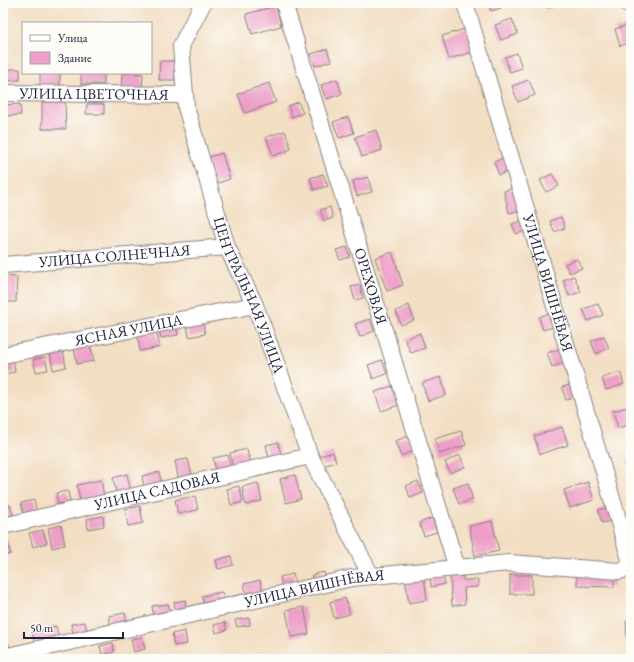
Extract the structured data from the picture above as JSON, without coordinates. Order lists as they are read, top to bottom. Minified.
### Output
{"streets":{"street":["УЛИЦА ЦВЕТОЧНАЯ","УЛИЦА СОЛНЕЧНАЯ","УЛИЦА ВИШНЁВАЯ","ОРЕХОВАЯ","ЦЕНТРАЛЬНАЯ УЛИЦА","ЯСНАЯ УЛИЦА","УЛИЦА САДОВАЯ"]},"crossings":[["УЛИЦА ЦВЕТОЧНАЯ","ЦЕНТРАЛЬНАЯ УЛИЦА"],["УЛИЦА СОЛНЕЧНАЯ","ЦЕНТРАЛЬНАЯ УЛИЦА"],["УЛИЦА ВИШНЁВАЯ","ОРЕХОВАЯ"],["УЛИЦА ВИШНЁВАЯ","ЦЕНТРАЛЬНАЯ УЛИЦА"],["ЦЕНТРАЛЬНАЯ УЛИЦА","ЯСНАЯ УЛИЦА"],["ЦЕНТРАЛЬНАЯ УЛИЦА","УЛИЦА САДОВАЯ"]],"legend":["Улица","Здание"],"scale_bar":"50 m"}
